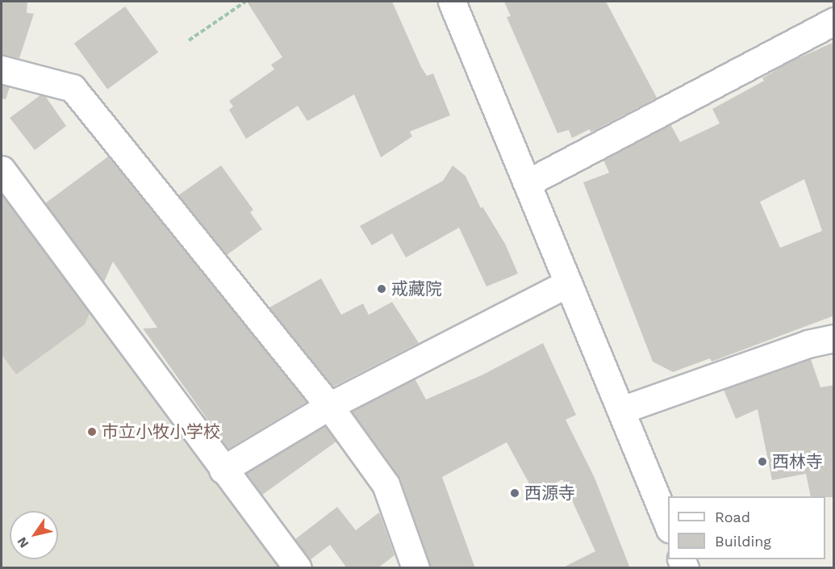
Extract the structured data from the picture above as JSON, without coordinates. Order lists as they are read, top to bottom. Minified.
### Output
{"places":["戒藏院","市立小牧小学校","西林寺","西源寺"],"legend":["Road","Building"],"north":"bottom left"}
